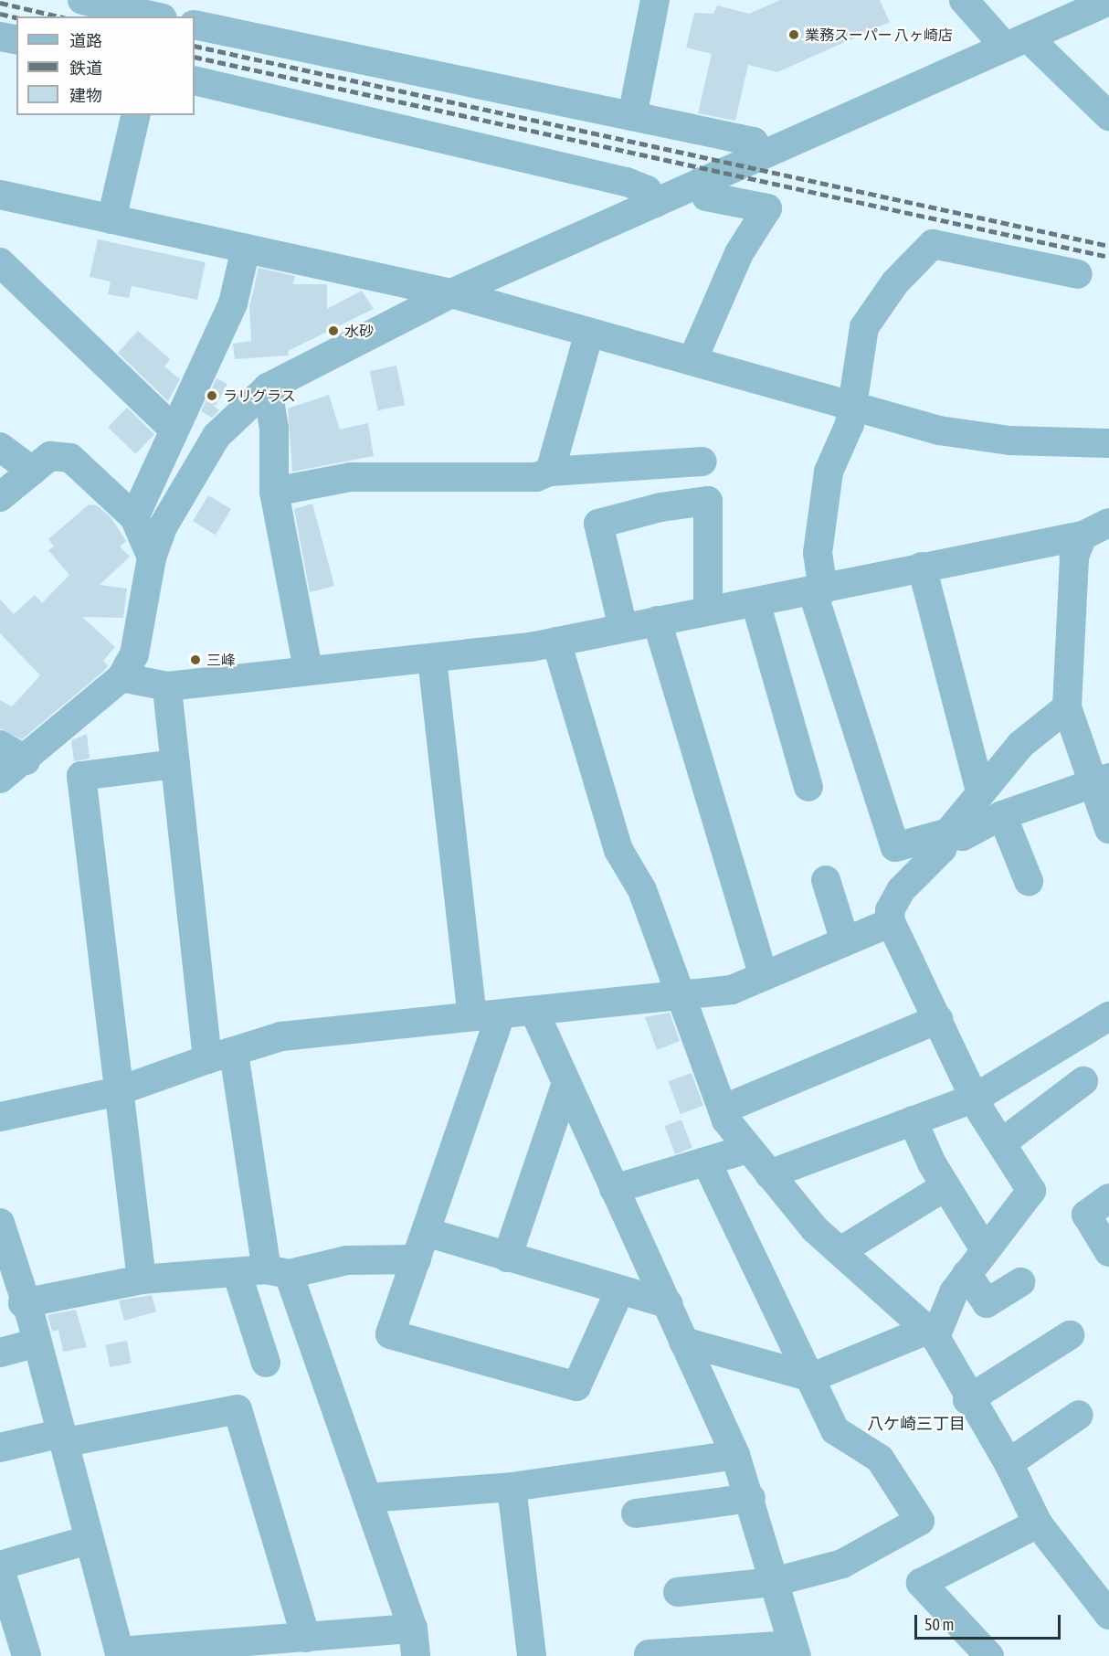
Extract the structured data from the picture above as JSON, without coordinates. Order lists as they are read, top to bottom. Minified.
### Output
{"districts":["八ケ崎三丁目"],"places":["業務スーパー 八ヶ崎店","水砂","ラリグラス","三峰"],"legend":["道路","鉄道","建物"],"scale_bar":"50 m"}
